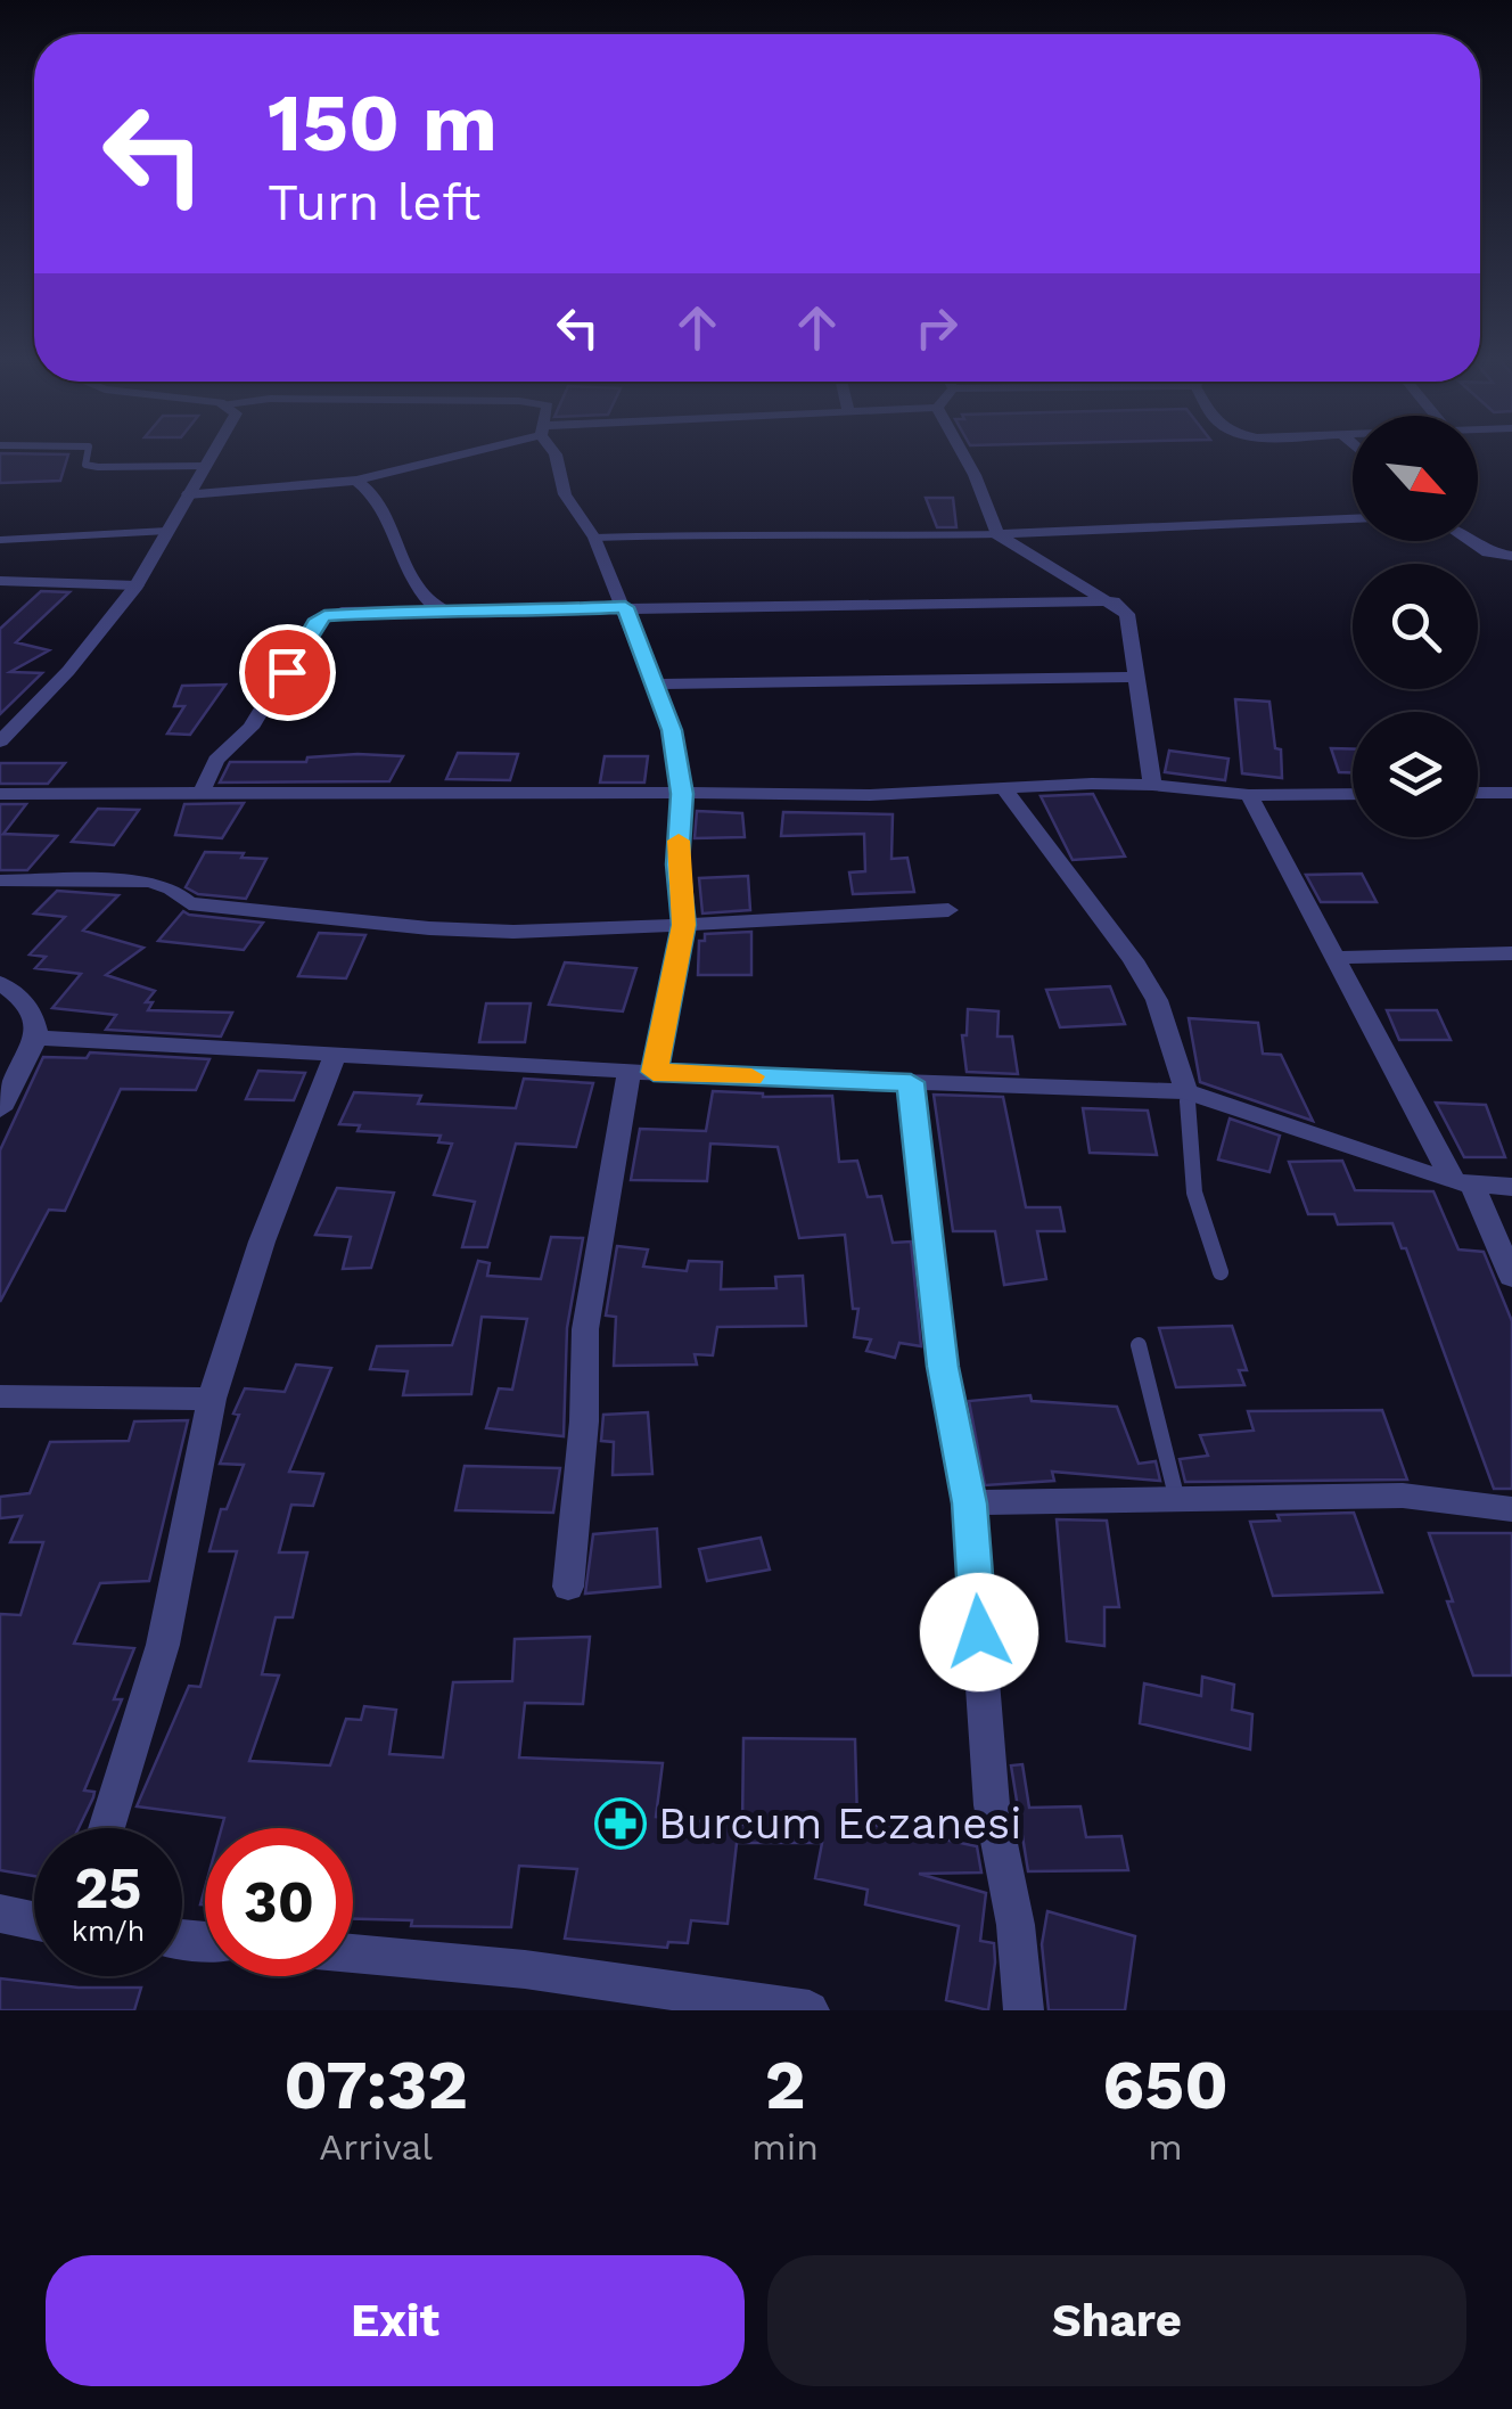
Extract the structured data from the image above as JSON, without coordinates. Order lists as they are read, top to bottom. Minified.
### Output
{"places":{"pharmacy":["Burcum Eczanesi"]},"north":"bottom right","page":{"turn":["150 m","Turn left"],"speed":"25 km/h","limit":"30","eta":["07:32","Arrival","2","min","650","m"],"buttons":["Exit","Share"]}}
